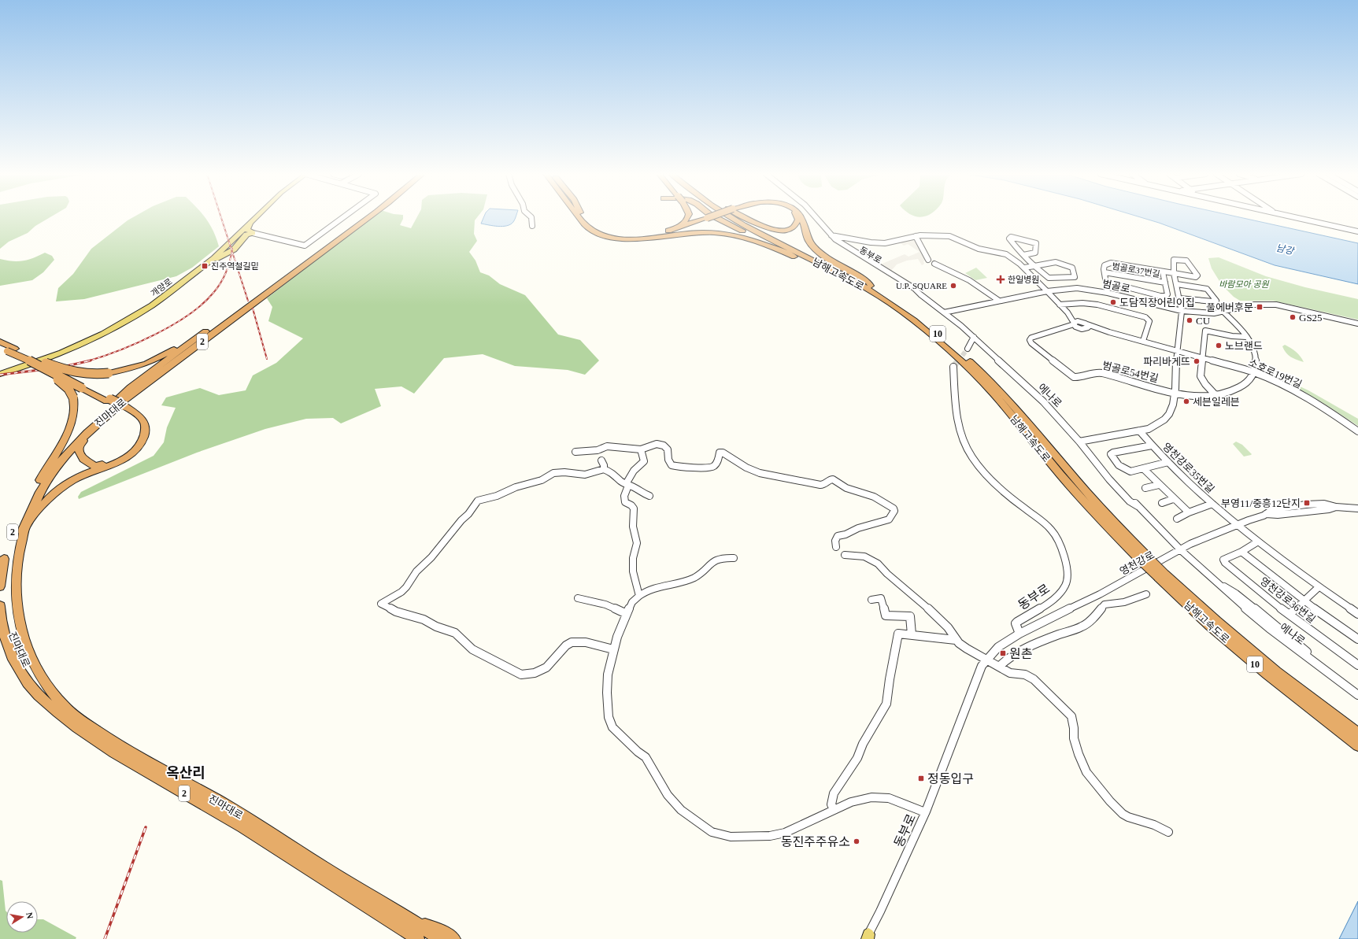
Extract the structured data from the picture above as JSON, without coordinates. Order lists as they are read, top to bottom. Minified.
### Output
{"streets":{"highway":["남해고속도로","10","2","진마대로"],"main road":["개양로"],"street":["동부로","범골로37번길","범골로","범골로54번길","소호로19번길","에나로","영천강로35번길","영천강로","영천강로36번길"]},"crossings":[["동부로","범골로"],["동부로","에나로"],["동부로","영천강로"],["범골로37번길","범골로"],["에나로","영천강로"],["영천강로35번길","영천강로"]],"districts":["옥산리"],"water":["남강"],"parks":["바람모아 공원"],"places":{"transit":["진주역철길밑","풀에버후문","부영11/중흥12단지","원촌","정동입구"],"health":["한일병원"],"other":["U.P. SQUARE","도담직장어린이집","GS25","CU","노브랜드","파리바게뜨","세븐일레븐","동진주주유소"]},"north":"right"}
